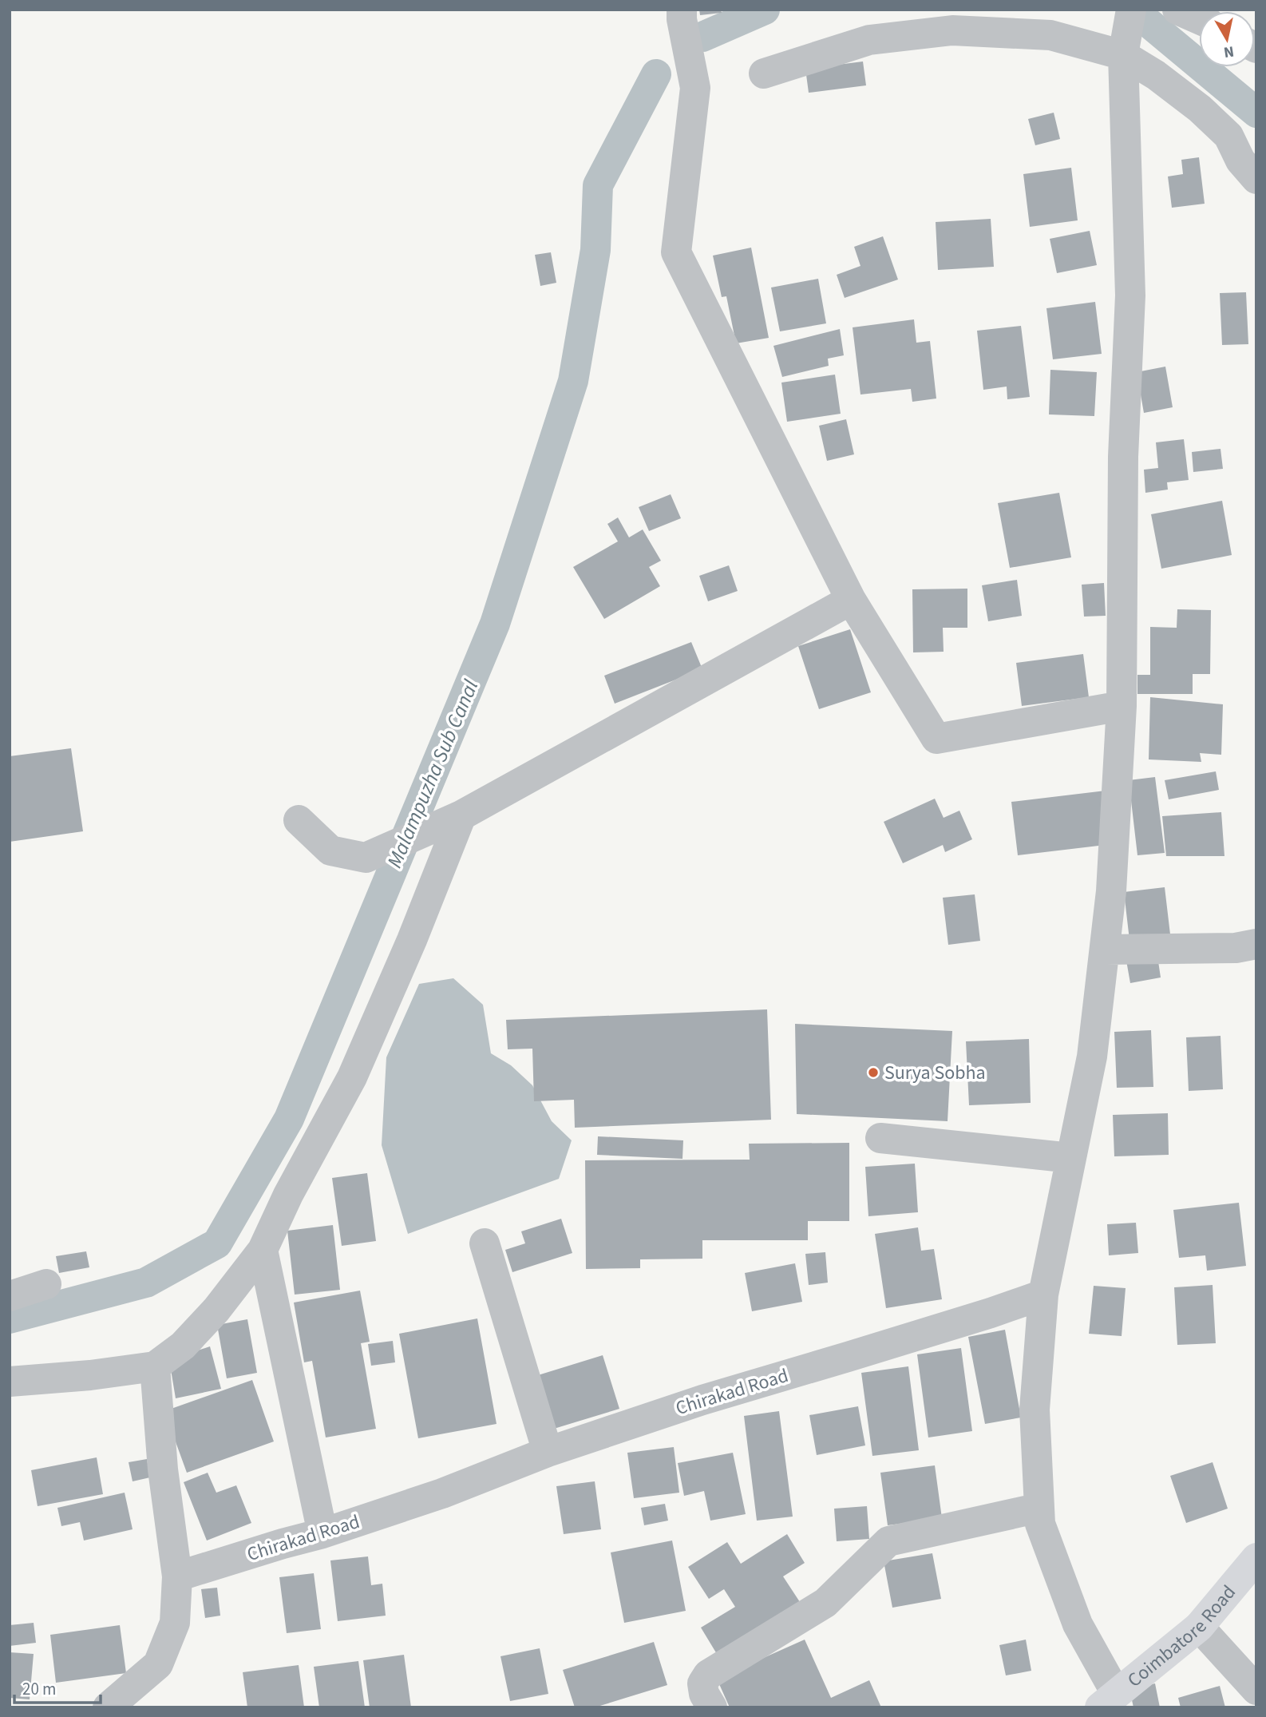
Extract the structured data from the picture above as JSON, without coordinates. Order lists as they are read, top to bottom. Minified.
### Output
{"streets":{"main road":["Coimbatore Road"],"street":["Chirakad Road"]},"water":["Malampuzha Sub Canal"],"places":["Surya Sobha"],"scale_bar":"20 m","north":"bottom"}
